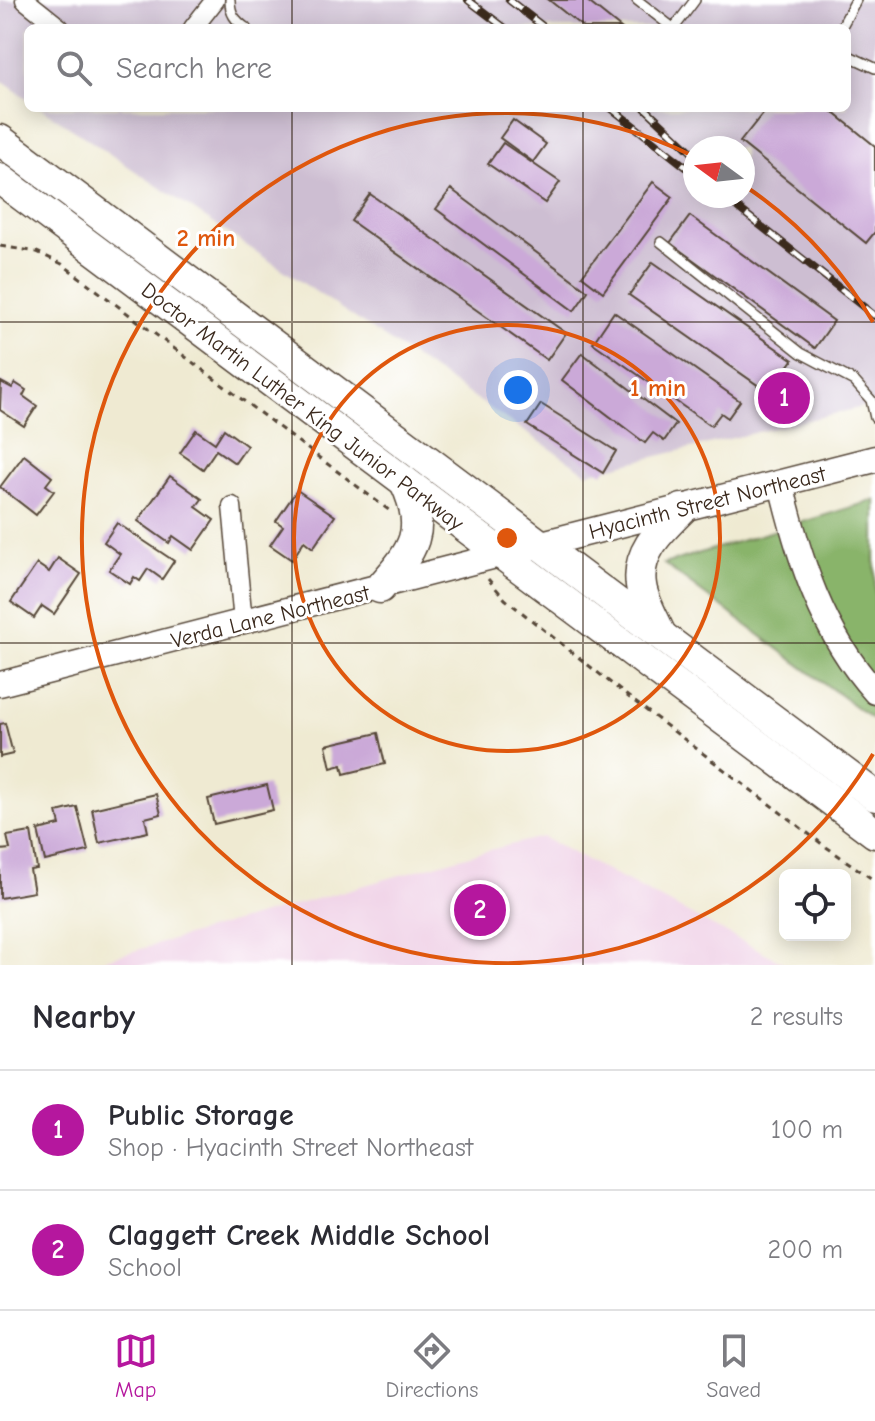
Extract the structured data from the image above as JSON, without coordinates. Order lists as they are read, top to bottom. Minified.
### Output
{"streets":{"highway":["Doctor Martin Luther King Junior Parkway"],"main road":["Hyacinth Street Northeast","Verda Lane Northeast"]},"crossings":[["Doctor Martin Luther King Junior Parkway","Hyacinth Street Northeast"],["Doctor Martin Luther King Junior Parkway","Verda Lane Northeast"],["Hyacinth Street Northeast","Verda Lane Northeast"]],"north":"left","page":{"search":"Search here","pins":["1","2"],"heading":["Nearby","2 results"],"list":[{"mark":"1","name":"Public Storage","note":"Shop · Hyacinth Street Northeast","value":"100 m"},{"mark":"2","name":"Claggett Creek Middle School","note":"School","value":"200 m"}],"nav":["Map","Directions","Saved"]},"rings":["2 min","1 min"]}
